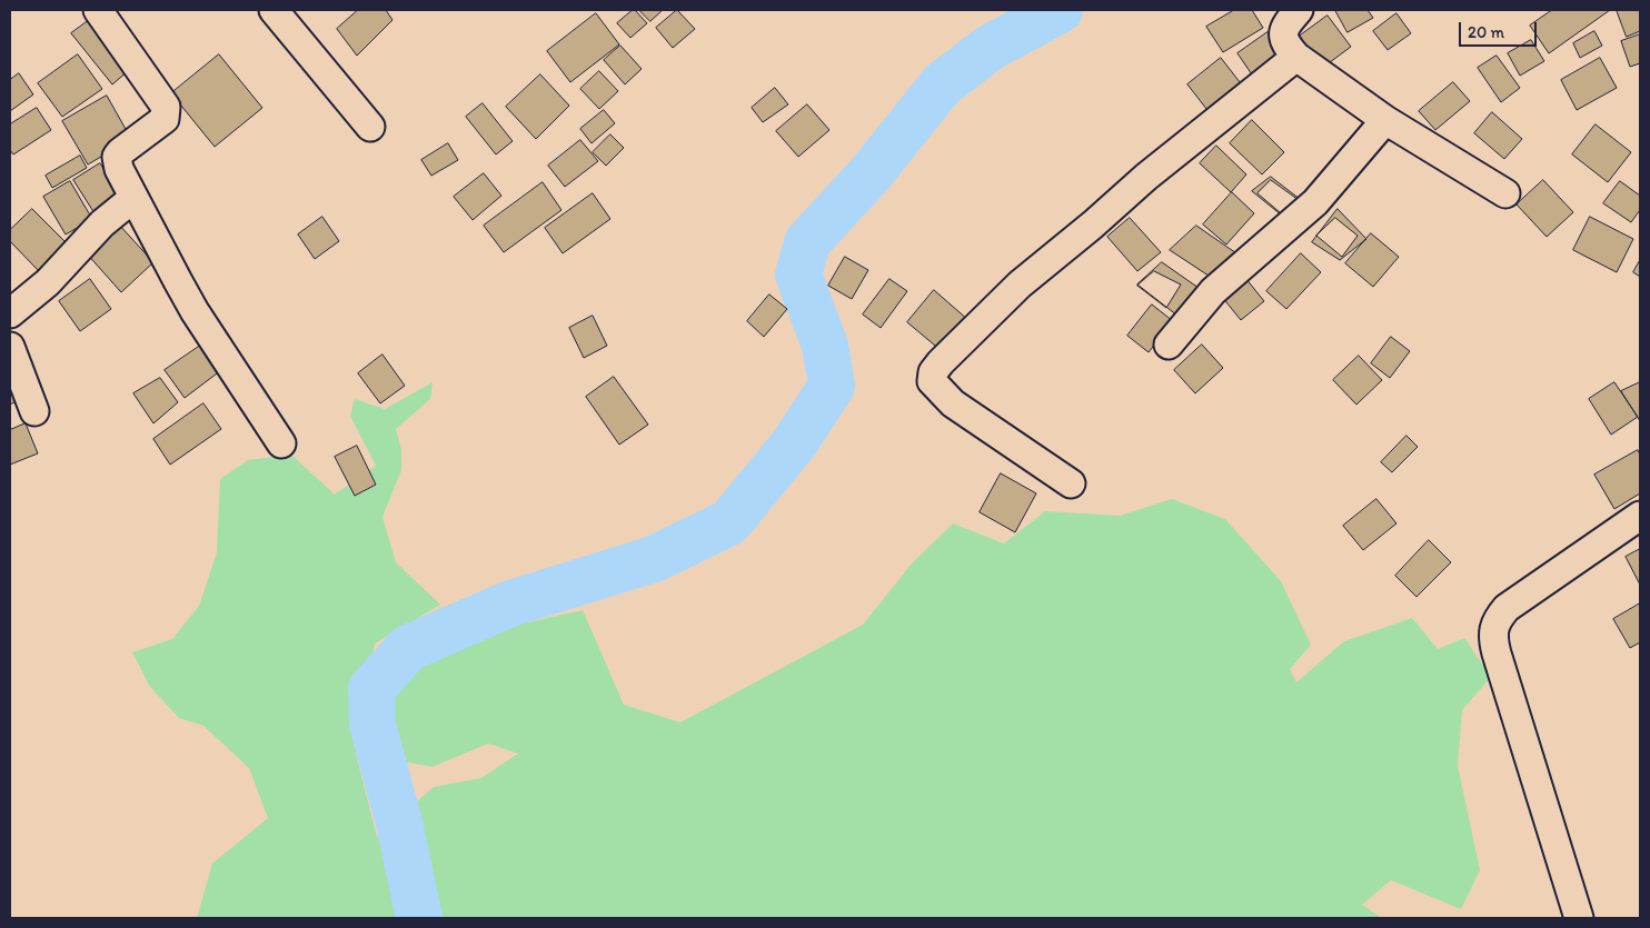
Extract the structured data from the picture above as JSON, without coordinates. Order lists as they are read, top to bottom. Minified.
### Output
{"scale_bar":"20 m"}
